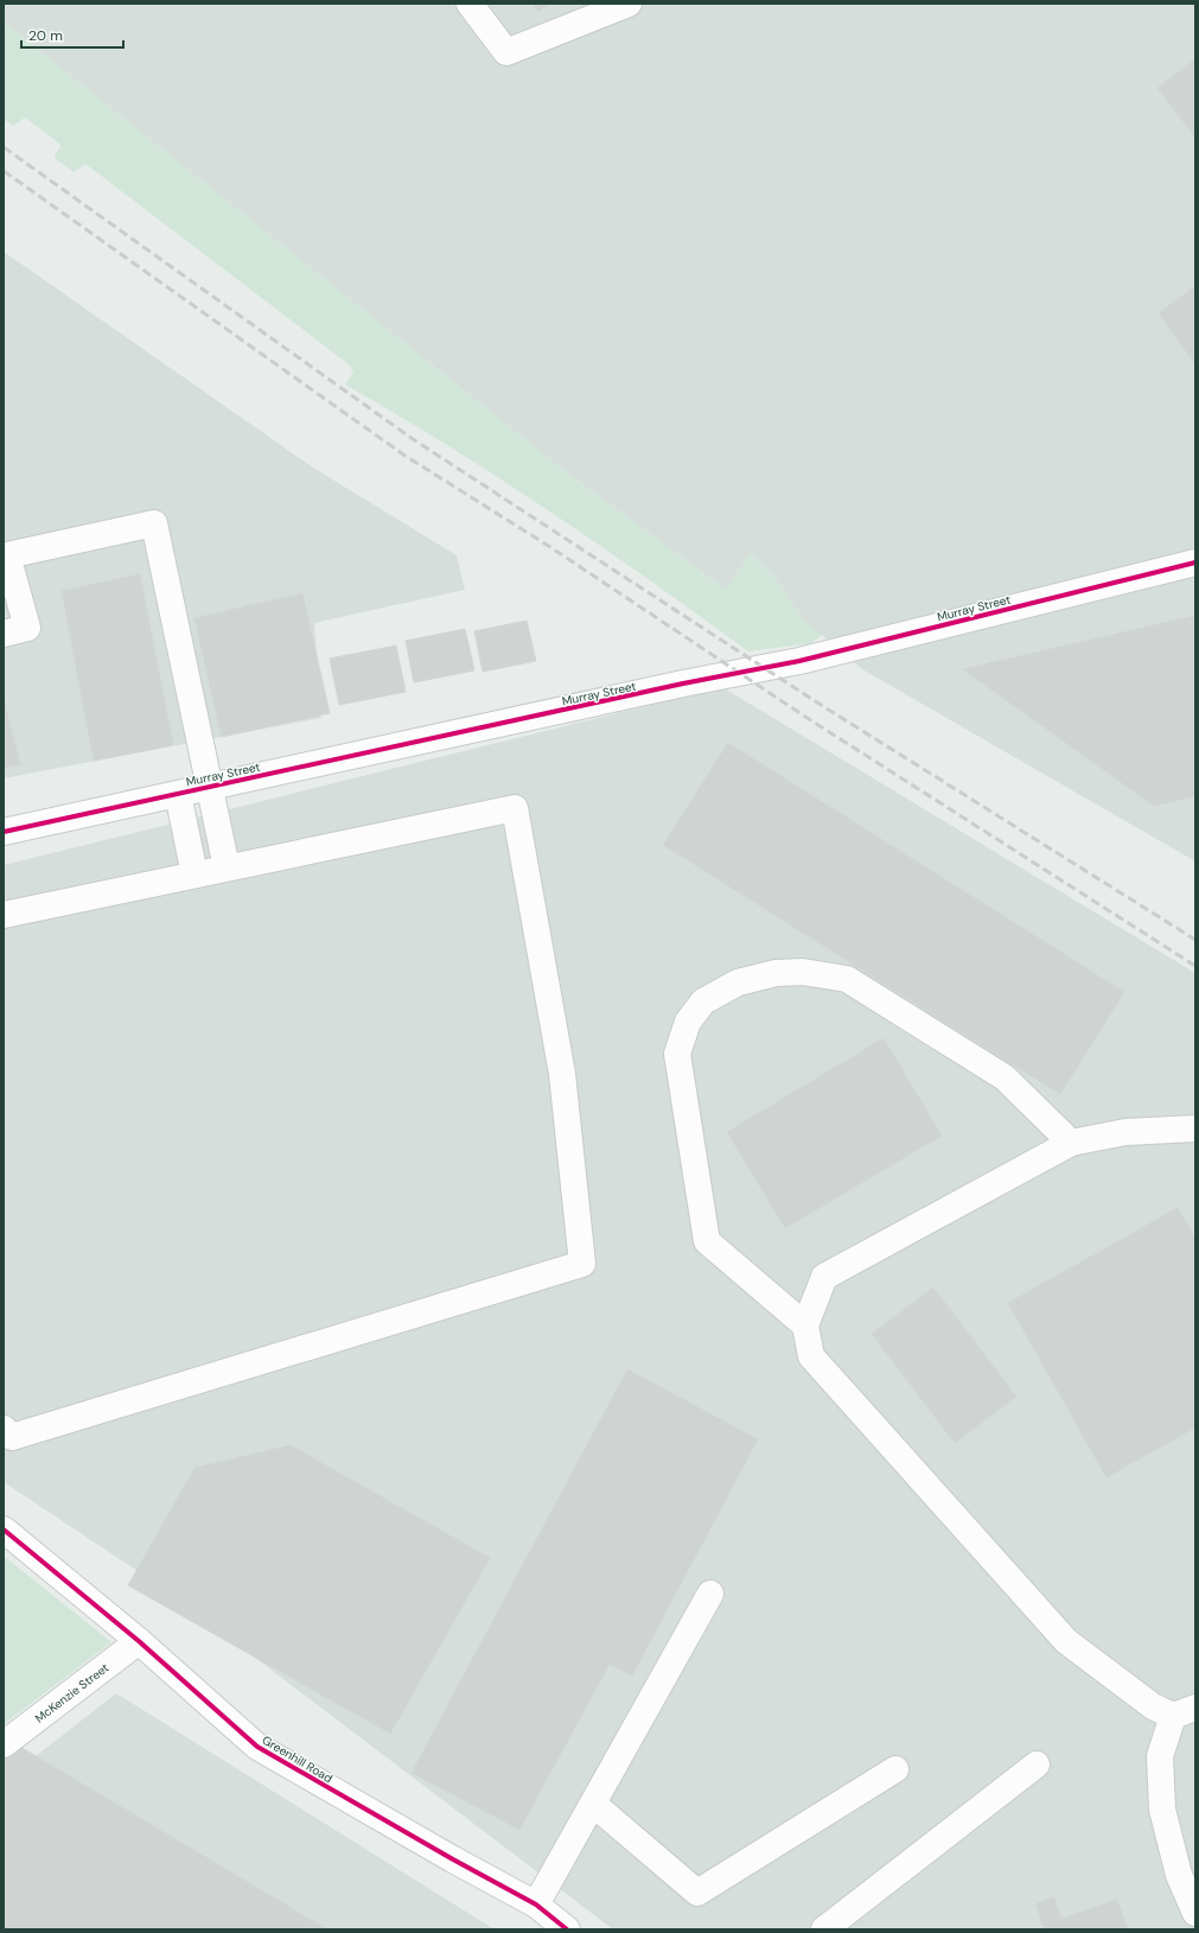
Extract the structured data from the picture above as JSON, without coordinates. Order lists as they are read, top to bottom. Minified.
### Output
{"streets":{"street":["Murray Street","McKenzie Street","Greenhill Road"]},"crossings":[["McKenzie Street","Greenhill Road"]],"scale_bar":"20 m"}
